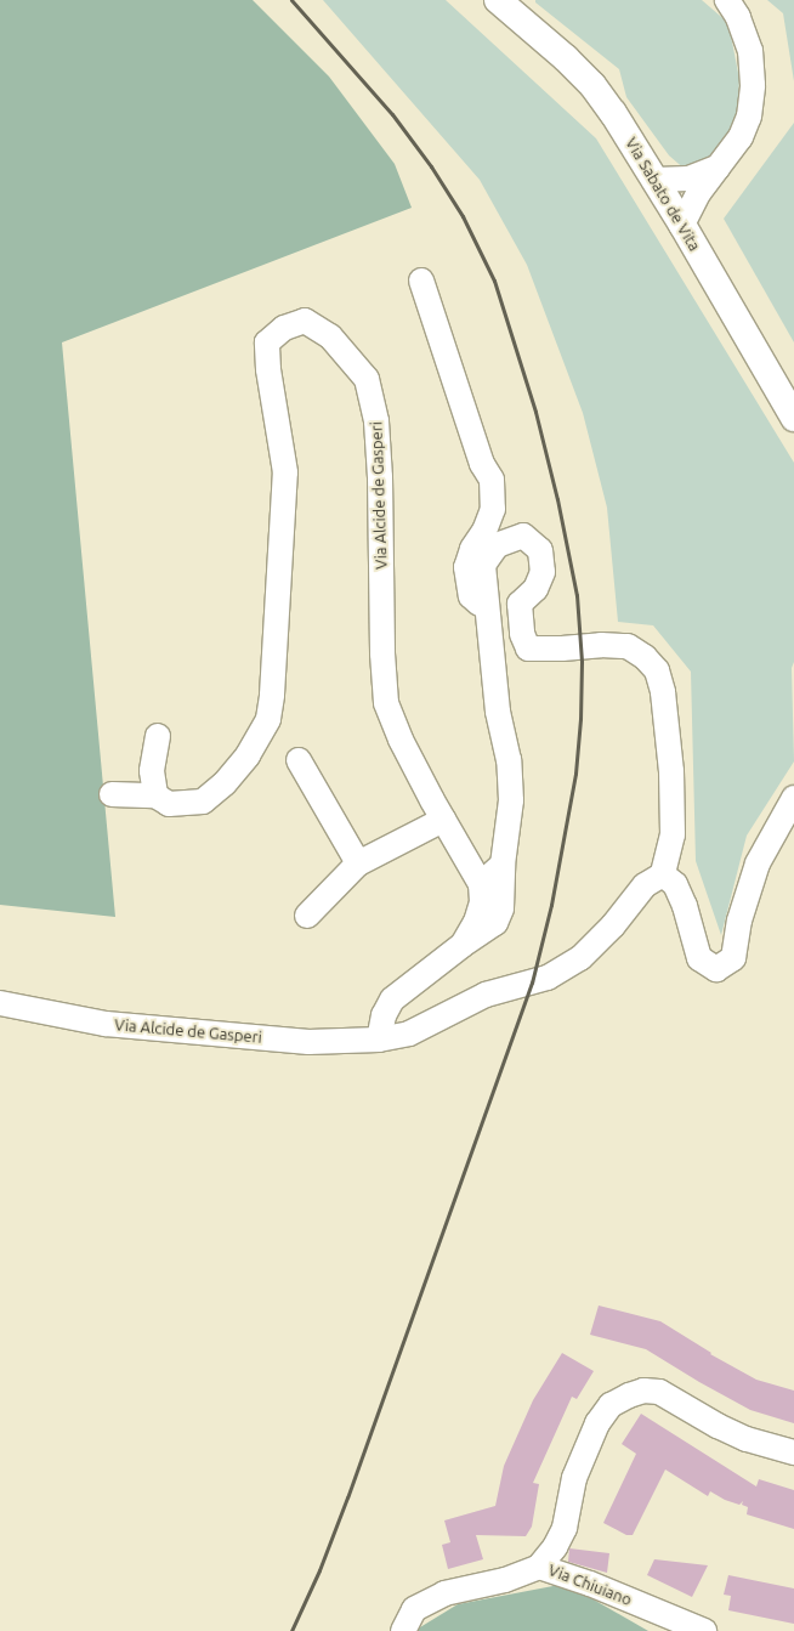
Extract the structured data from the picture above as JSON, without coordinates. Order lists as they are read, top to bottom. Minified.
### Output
{"streets":{"street":["Via Sabato de Vita","Via Alcide de Gasperi","Via Chiuiano"]}}
